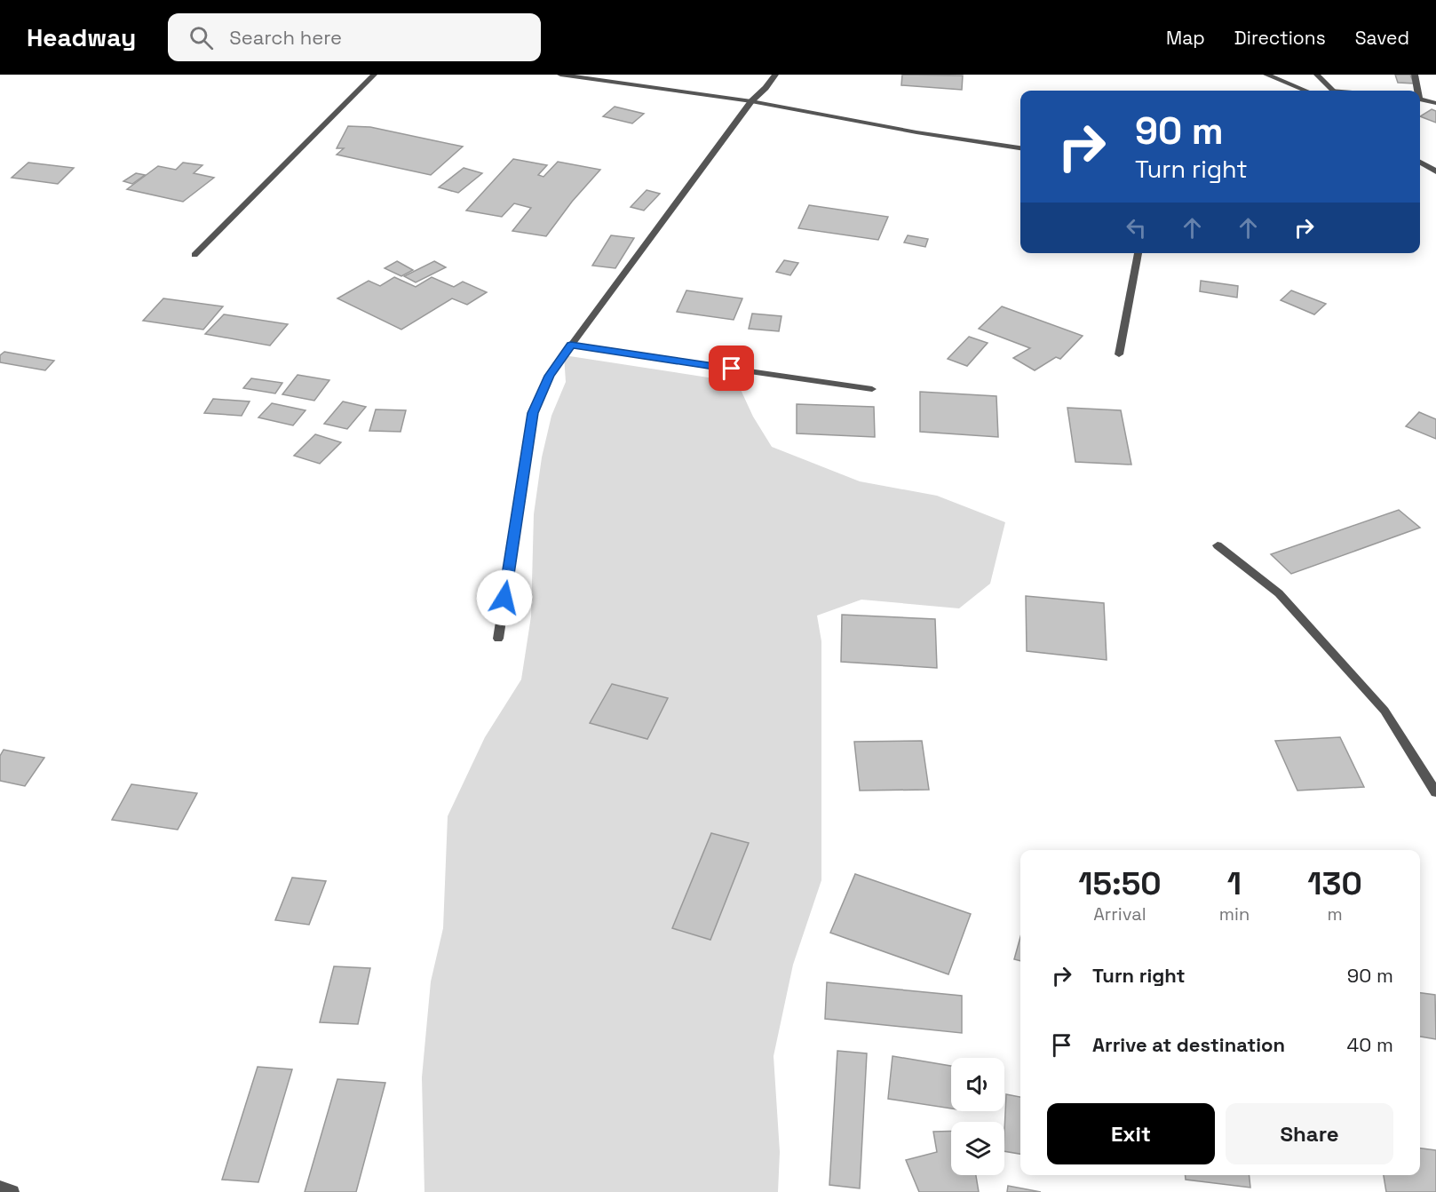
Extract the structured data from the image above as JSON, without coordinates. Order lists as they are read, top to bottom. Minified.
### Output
{"page":{"header":"Headway","search":"Search here","nav":["Map","Directions","Saved"],"turn":["90 m","Turn right"],"eta":["15:50","Arrival","1","min","130","m"],"list":[{"name":"Turn right","value":"90 m"},{"name":"Arrive at destination","value":"40 m"}],"buttons":["Exit","Share"]}}
